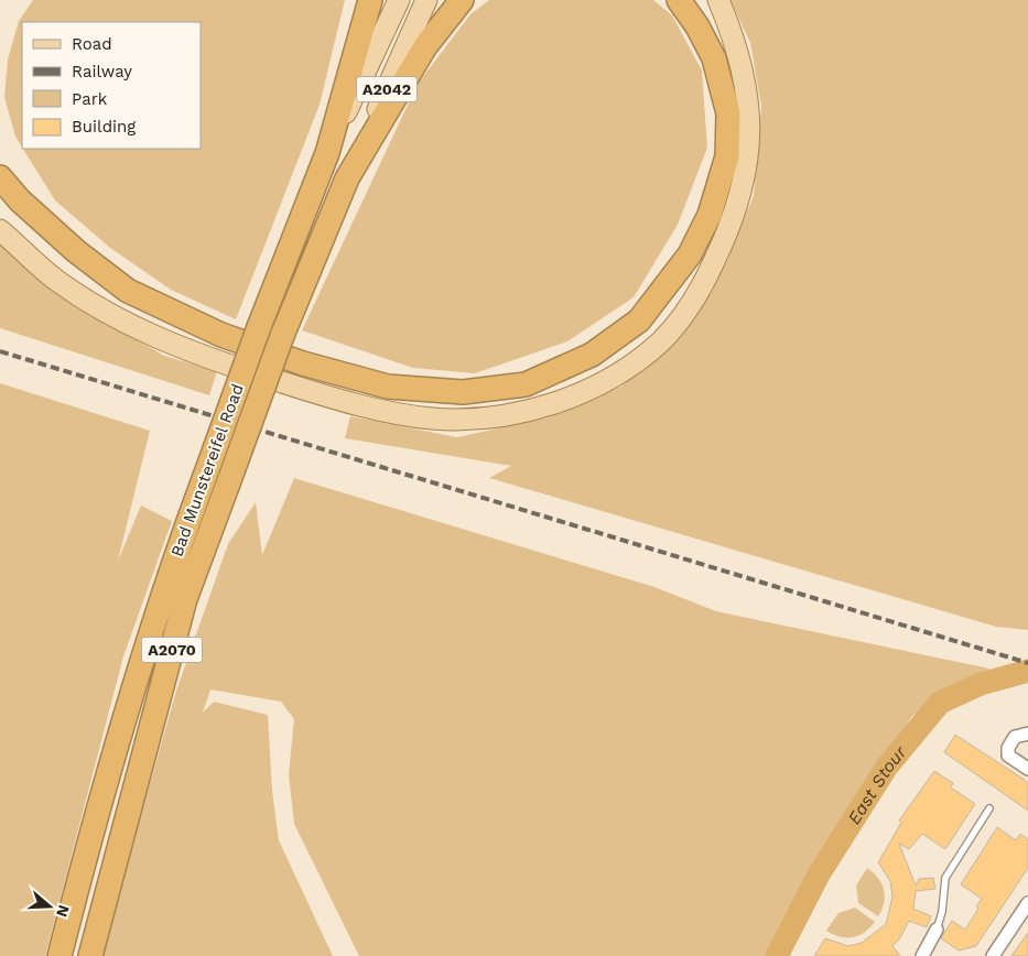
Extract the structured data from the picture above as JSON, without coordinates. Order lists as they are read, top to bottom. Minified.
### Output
{"streets":{"highway":["Bad Munstereifel Road","A2070"],"main road":["A2042"]},"water":["East Stour"],"legend":["Road","Railway","Park","Building"],"north":"right"}
